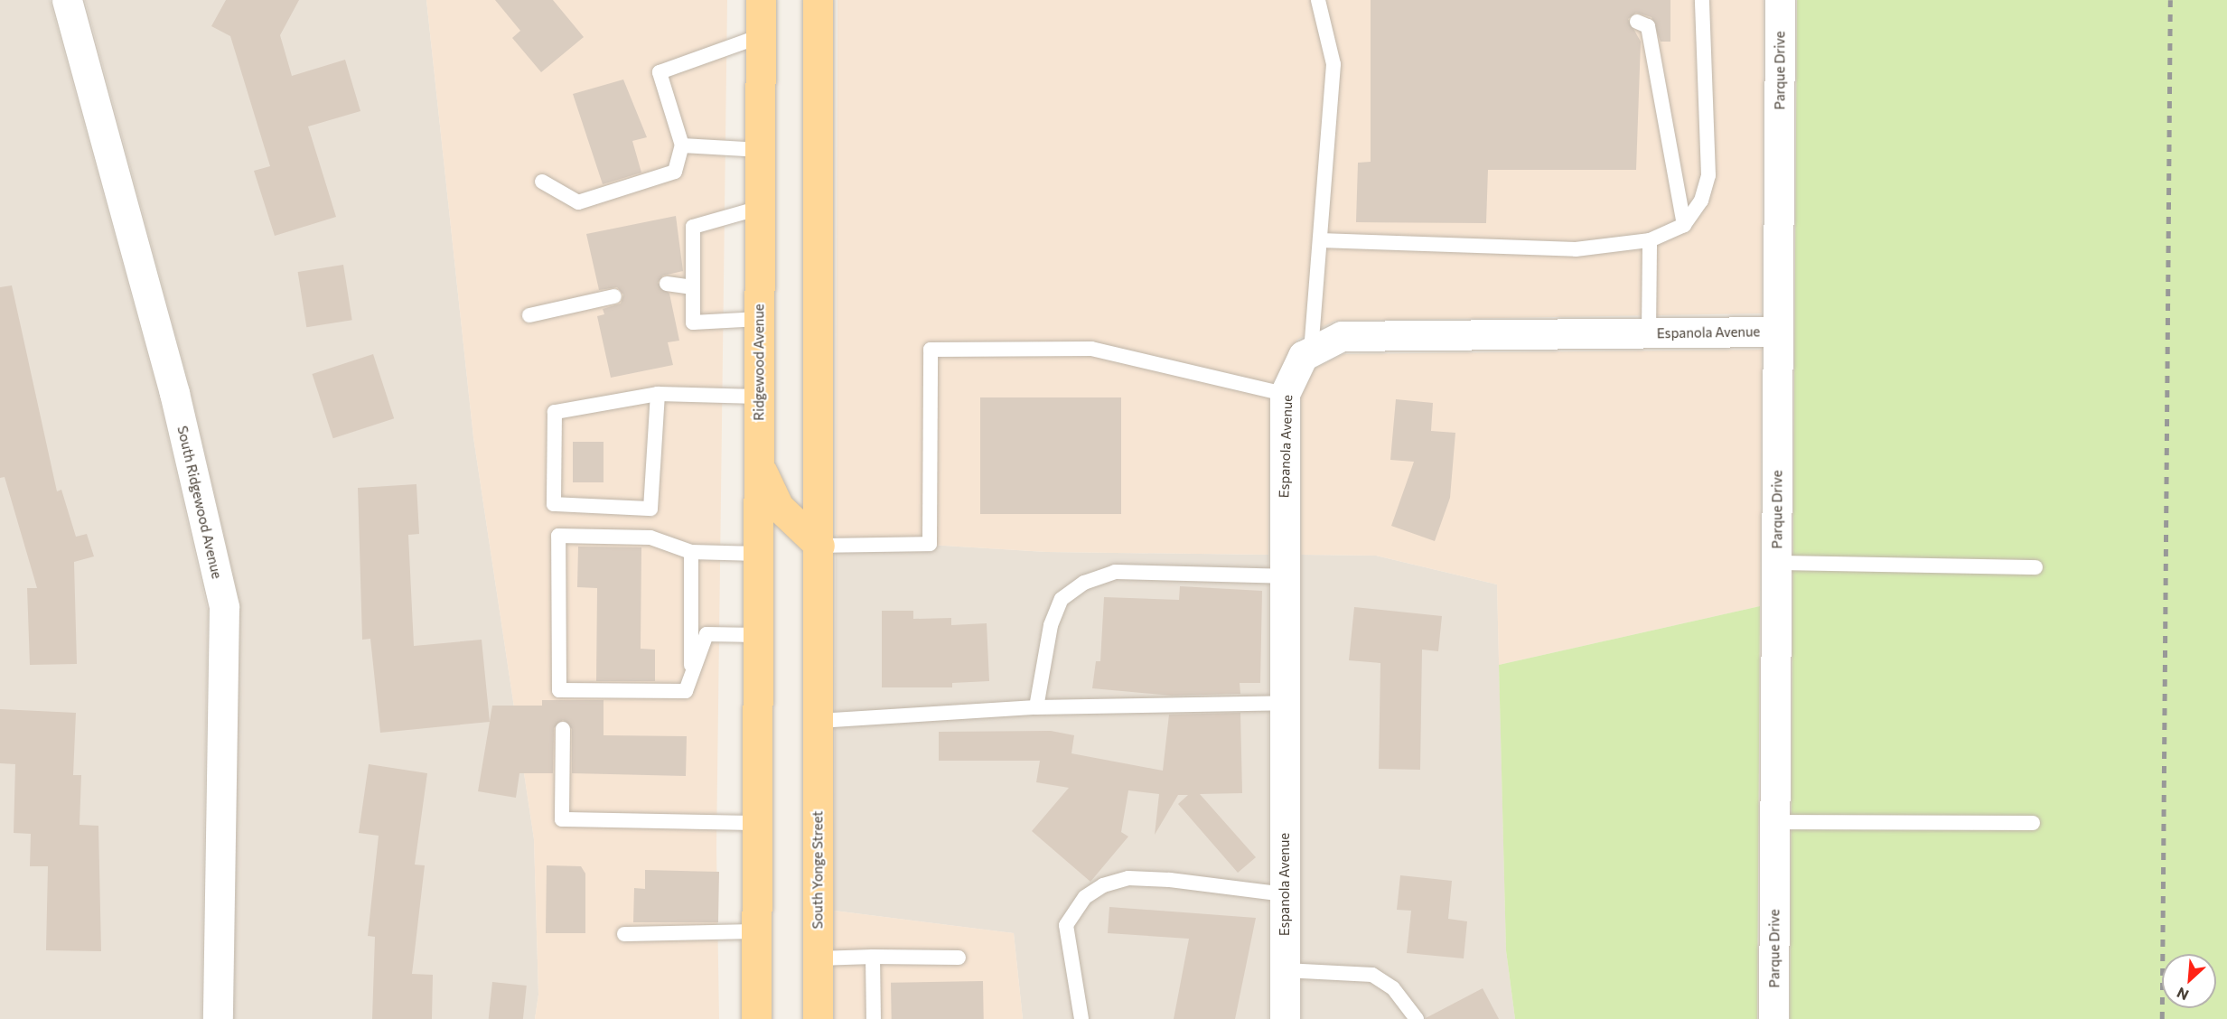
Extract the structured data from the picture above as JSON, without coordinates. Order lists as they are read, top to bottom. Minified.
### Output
{"streets":{"main road":["Ridgewood Avenue","South Yonge Street"],"street":["Parque Drive","Espanola Avenue","South Ridgewood Avenue"]},"crossings":[["Parque Drive","Espanola Avenue"]],"north":"bottom left"}
